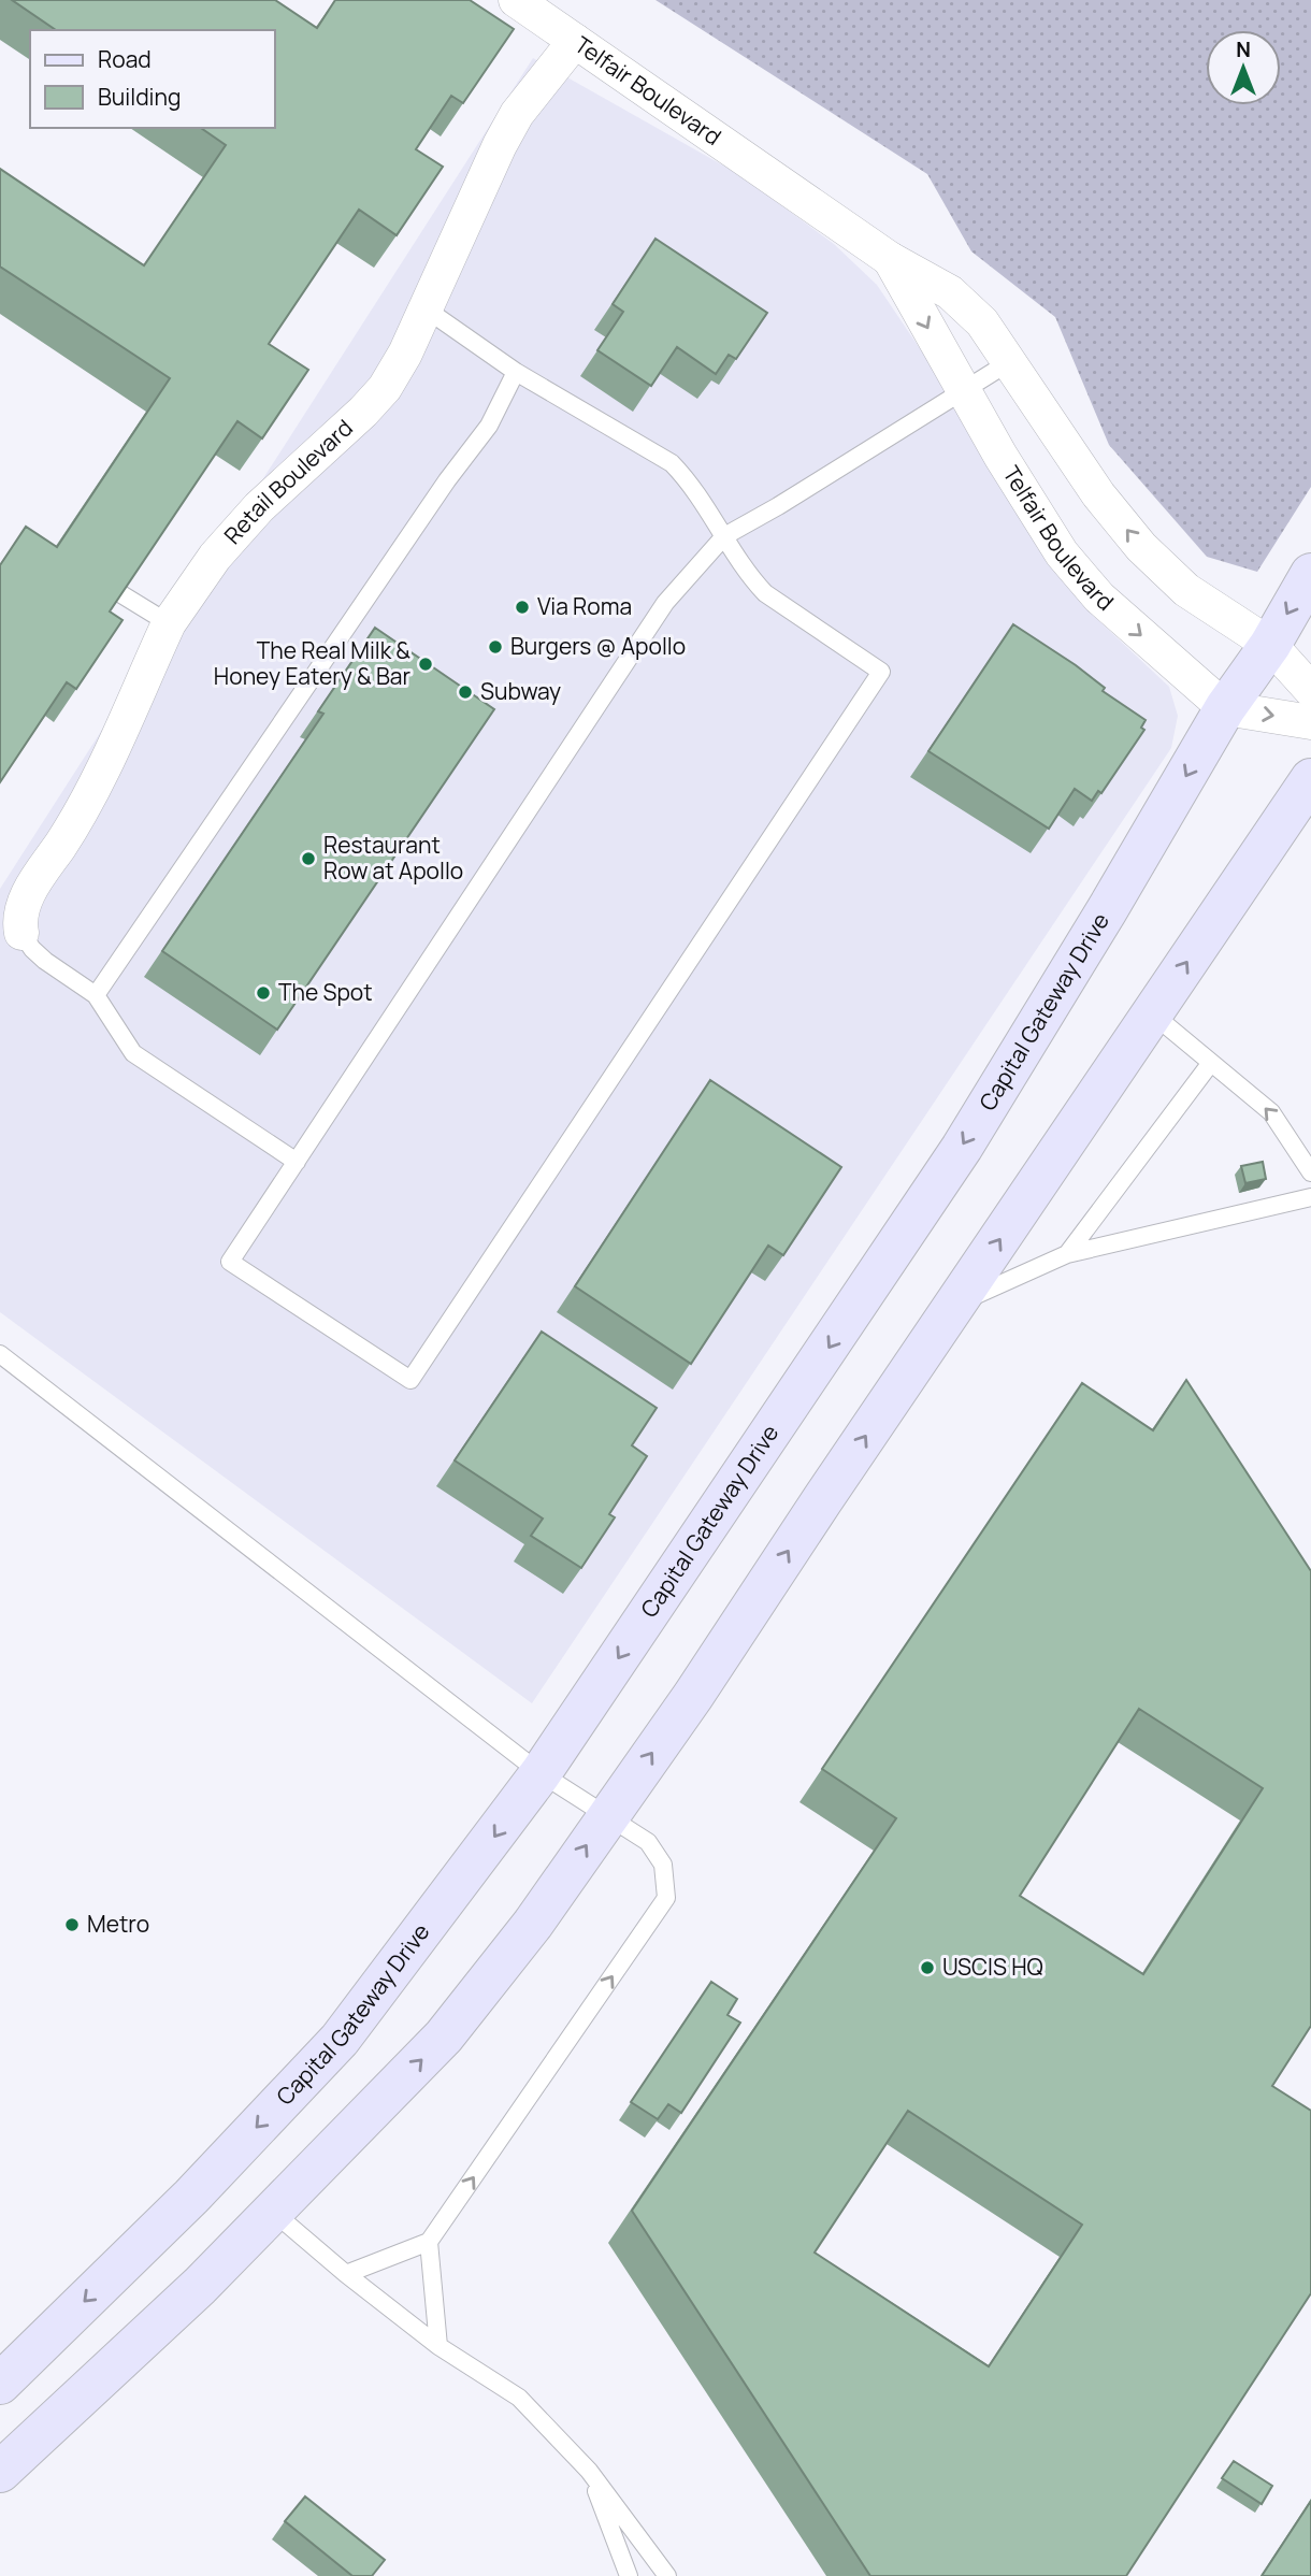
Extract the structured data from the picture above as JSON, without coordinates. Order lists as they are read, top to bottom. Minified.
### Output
{"streets":{"street":["Telfair Boulevard","Retail Boulevard","Capital Gateway Drive"]},"crossings":[["Telfair Boulevard","Retail Boulevard"],["Telfair Boulevard","Capital Gateway Drive"]],"places":["Via Roma","Burgers @ Apollo","The Real Milk & Honey Eatery & Bar","Subway","Restaurant Row at Apollo","The Spot","Metro","USCIS HQ"],"legend":["Road","Building"],"north":"top"}
